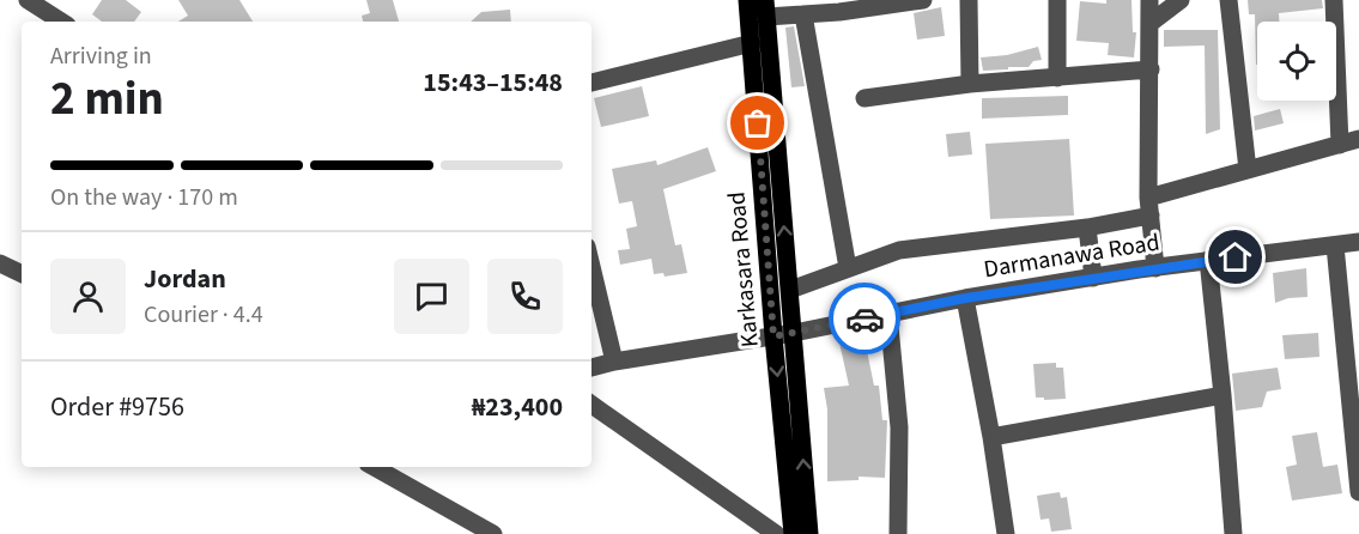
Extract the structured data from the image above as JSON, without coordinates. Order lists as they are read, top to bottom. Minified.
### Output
{"streets":{"main road":["Karkasara Road"],"street":["Darmanawa Road"]},"crossings":[["Darmanawa Road","Karkasara Road"]],"page":{"heading":["2 min","Arriving in","15:43–15:48"],"panel":["Jordan","Courier · 4.4","Order #9756","₦23,400"],"bar":"On the way · 170 m"}}
